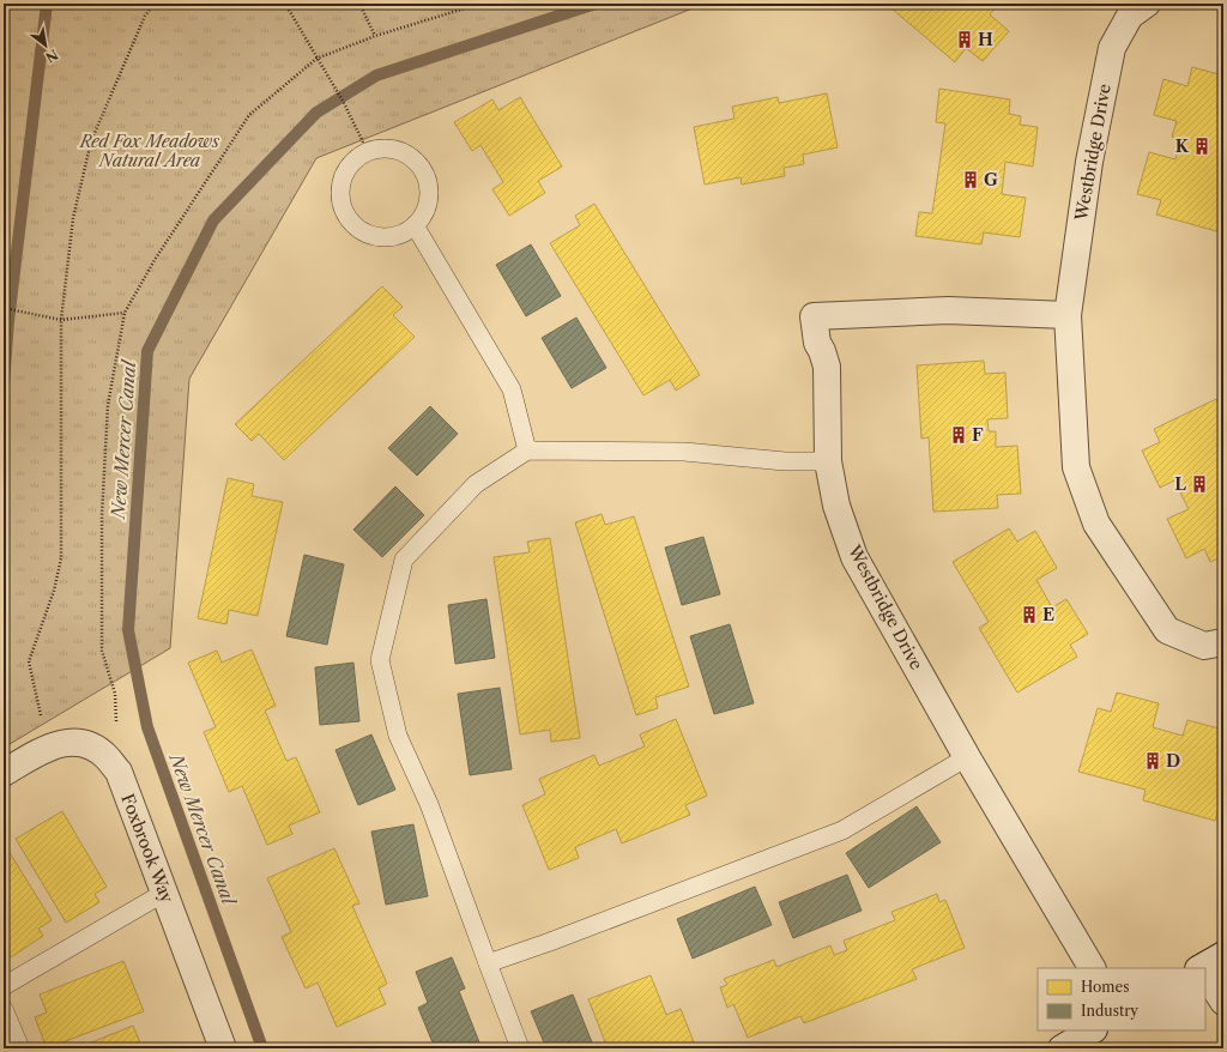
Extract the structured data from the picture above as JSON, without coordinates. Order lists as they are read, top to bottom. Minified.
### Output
{"streets":{"street":["Westbridge Drive","Foxbrook Way"]},"water":["New Mercer Canal"],"parks":["Red Fox Meadows Natural Area"],"places":{"building":["H","K","G","F","L","E","D"]},"legend":["Homes","Industry"],"north":"bottom right"}
